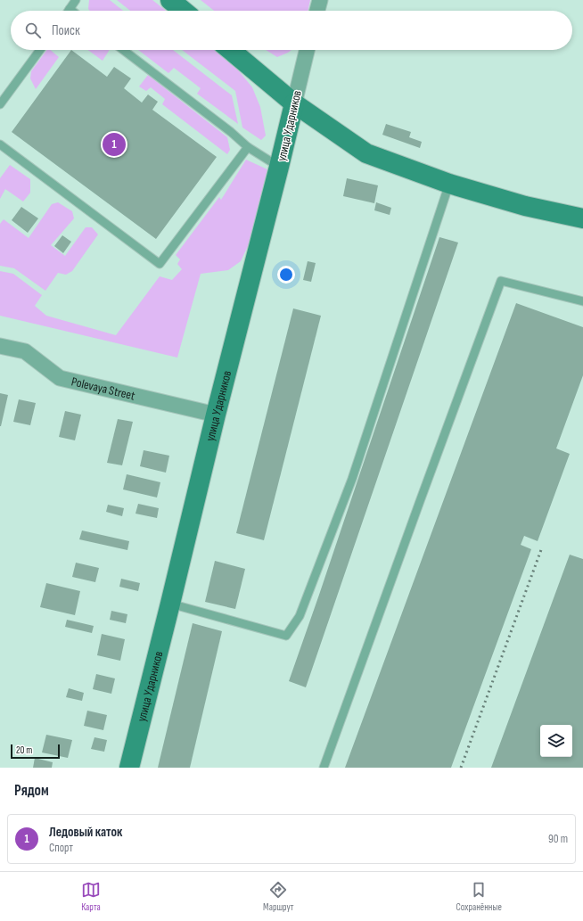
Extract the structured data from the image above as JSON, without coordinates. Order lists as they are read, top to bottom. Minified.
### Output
{"streets":{"main road":["улица Ударников"],"street":["Polevaya Street"]},"crossings":[["улица Ударников","Polevaya Street"]],"scale_bar":"20 m","page":{"search":"Поиск","pins":"1","scale":"20 m","heading":"Рядом","list":[{"mark":"1","name":"Ледовый каток","note":"Спорт","value":"90 m"}],"nav":["Карта","Маршрут","Сохранённые"]}}
